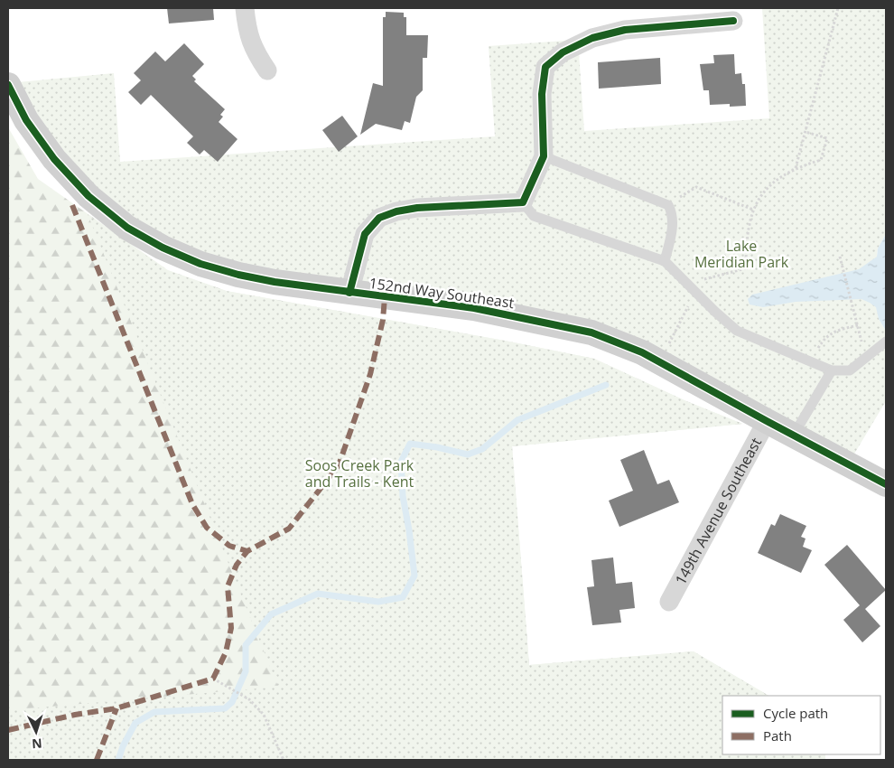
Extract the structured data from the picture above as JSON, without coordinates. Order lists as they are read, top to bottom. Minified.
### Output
{"streets":{"street":["152nd Way Southeast","149th Avenue Southeast"]},"crossings":[["152nd Way Southeast","149th Avenue Southeast"]],"parks":["Lake Meridian Park","Soos Creek Park and Trails - Kent"],"legend":["Cycle path","Path"],"north":"bottom"}
